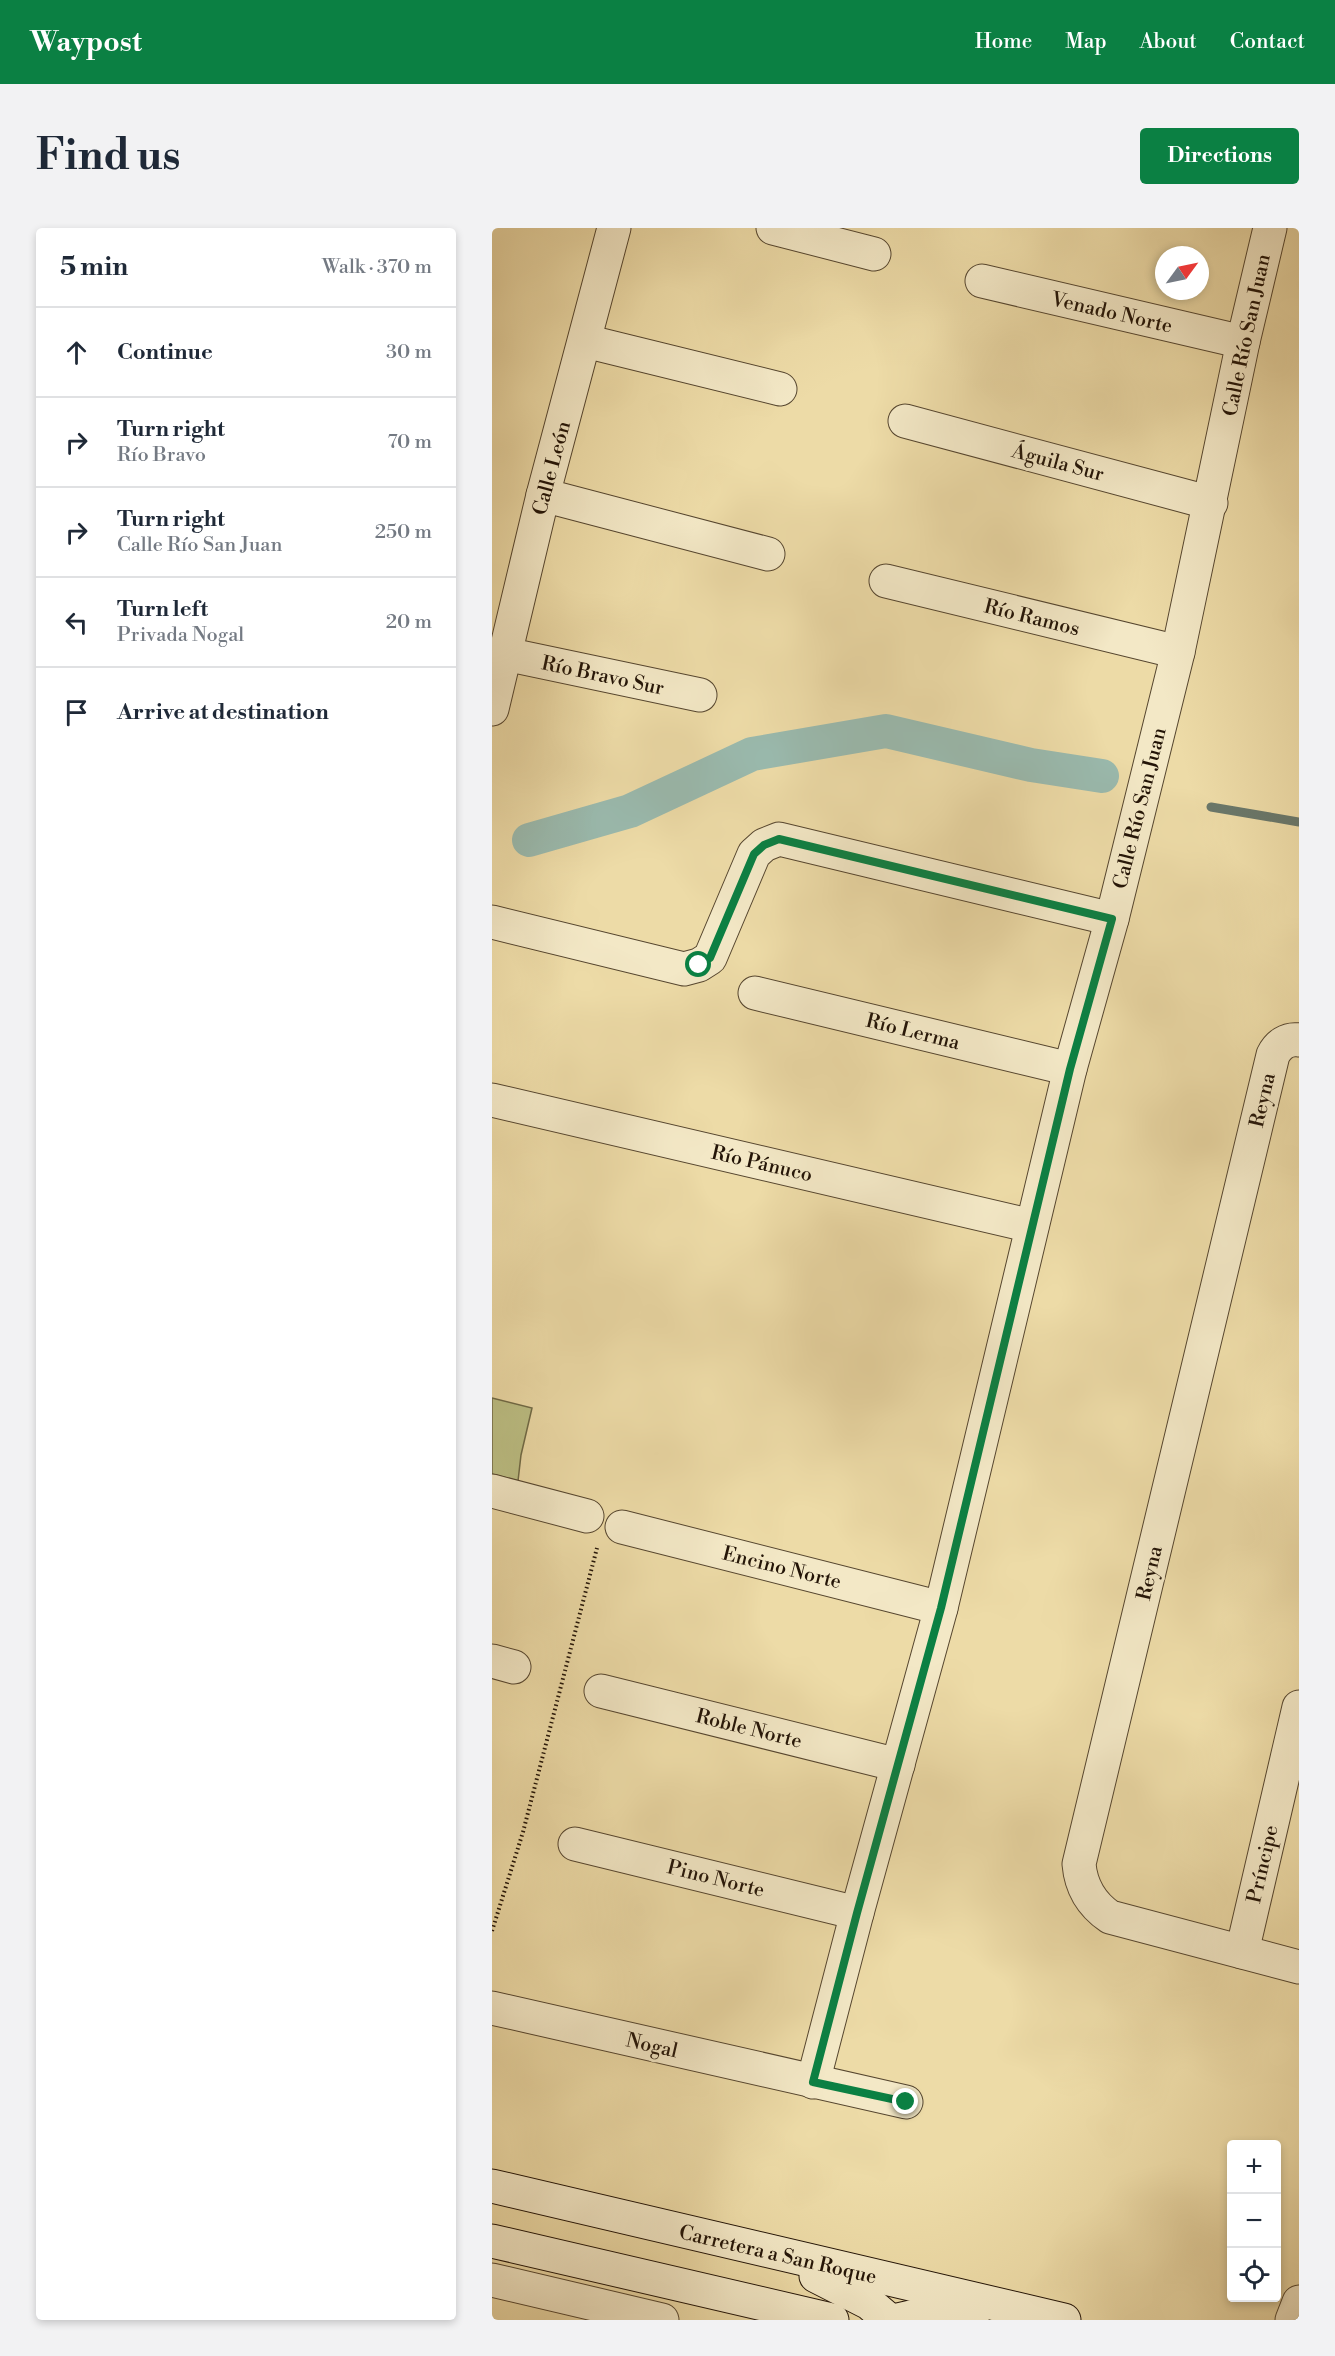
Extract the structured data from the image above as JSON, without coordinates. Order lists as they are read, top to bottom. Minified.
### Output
{"streets":{"street":["Venado Norte","Calle Río San Juan","Águila Sur","Calle León","Río Ramos","Río Bravo Sur","Río Lerma","Reyna","Río Pánuco","Encino Norte","Roble Norte","Príncipe","Pino Norte","Nogal","Carretera a San Roque"]},"crossings":[["Venado Norte","Calle Río San Juan"],["Calle Río San Juan","Águila Sur"],["Calle Río San Juan","Río Ramos"],["Calle Río San Juan","Río Lerma"],["Calle Río San Juan","Río Pánuco"],["Calle Río San Juan","Encino Norte"],["Calle Río San Juan","Roble Norte"],["Calle Río San Juan","Pino Norte"],["Calle Río San Juan","Nogal"],["Calle León","Río Bravo Sur"],["Reyna","Príncipe"]],"north":"top right","page":{"header":"Waypost","nav":["Home","Map","About","Contact"],"buttons":"Directions","title":"Find us","heading":["5 min","Walk · 370 m"],"list":[["Continue","30 m"],["Turn right","Río Bravo","70 m"],["Turn right","Calle Río San Juan","250 m"],["Turn left","Privada Nogal","20 m"],"Arrive at destination"],"map_buttons":["+","−"]}}
